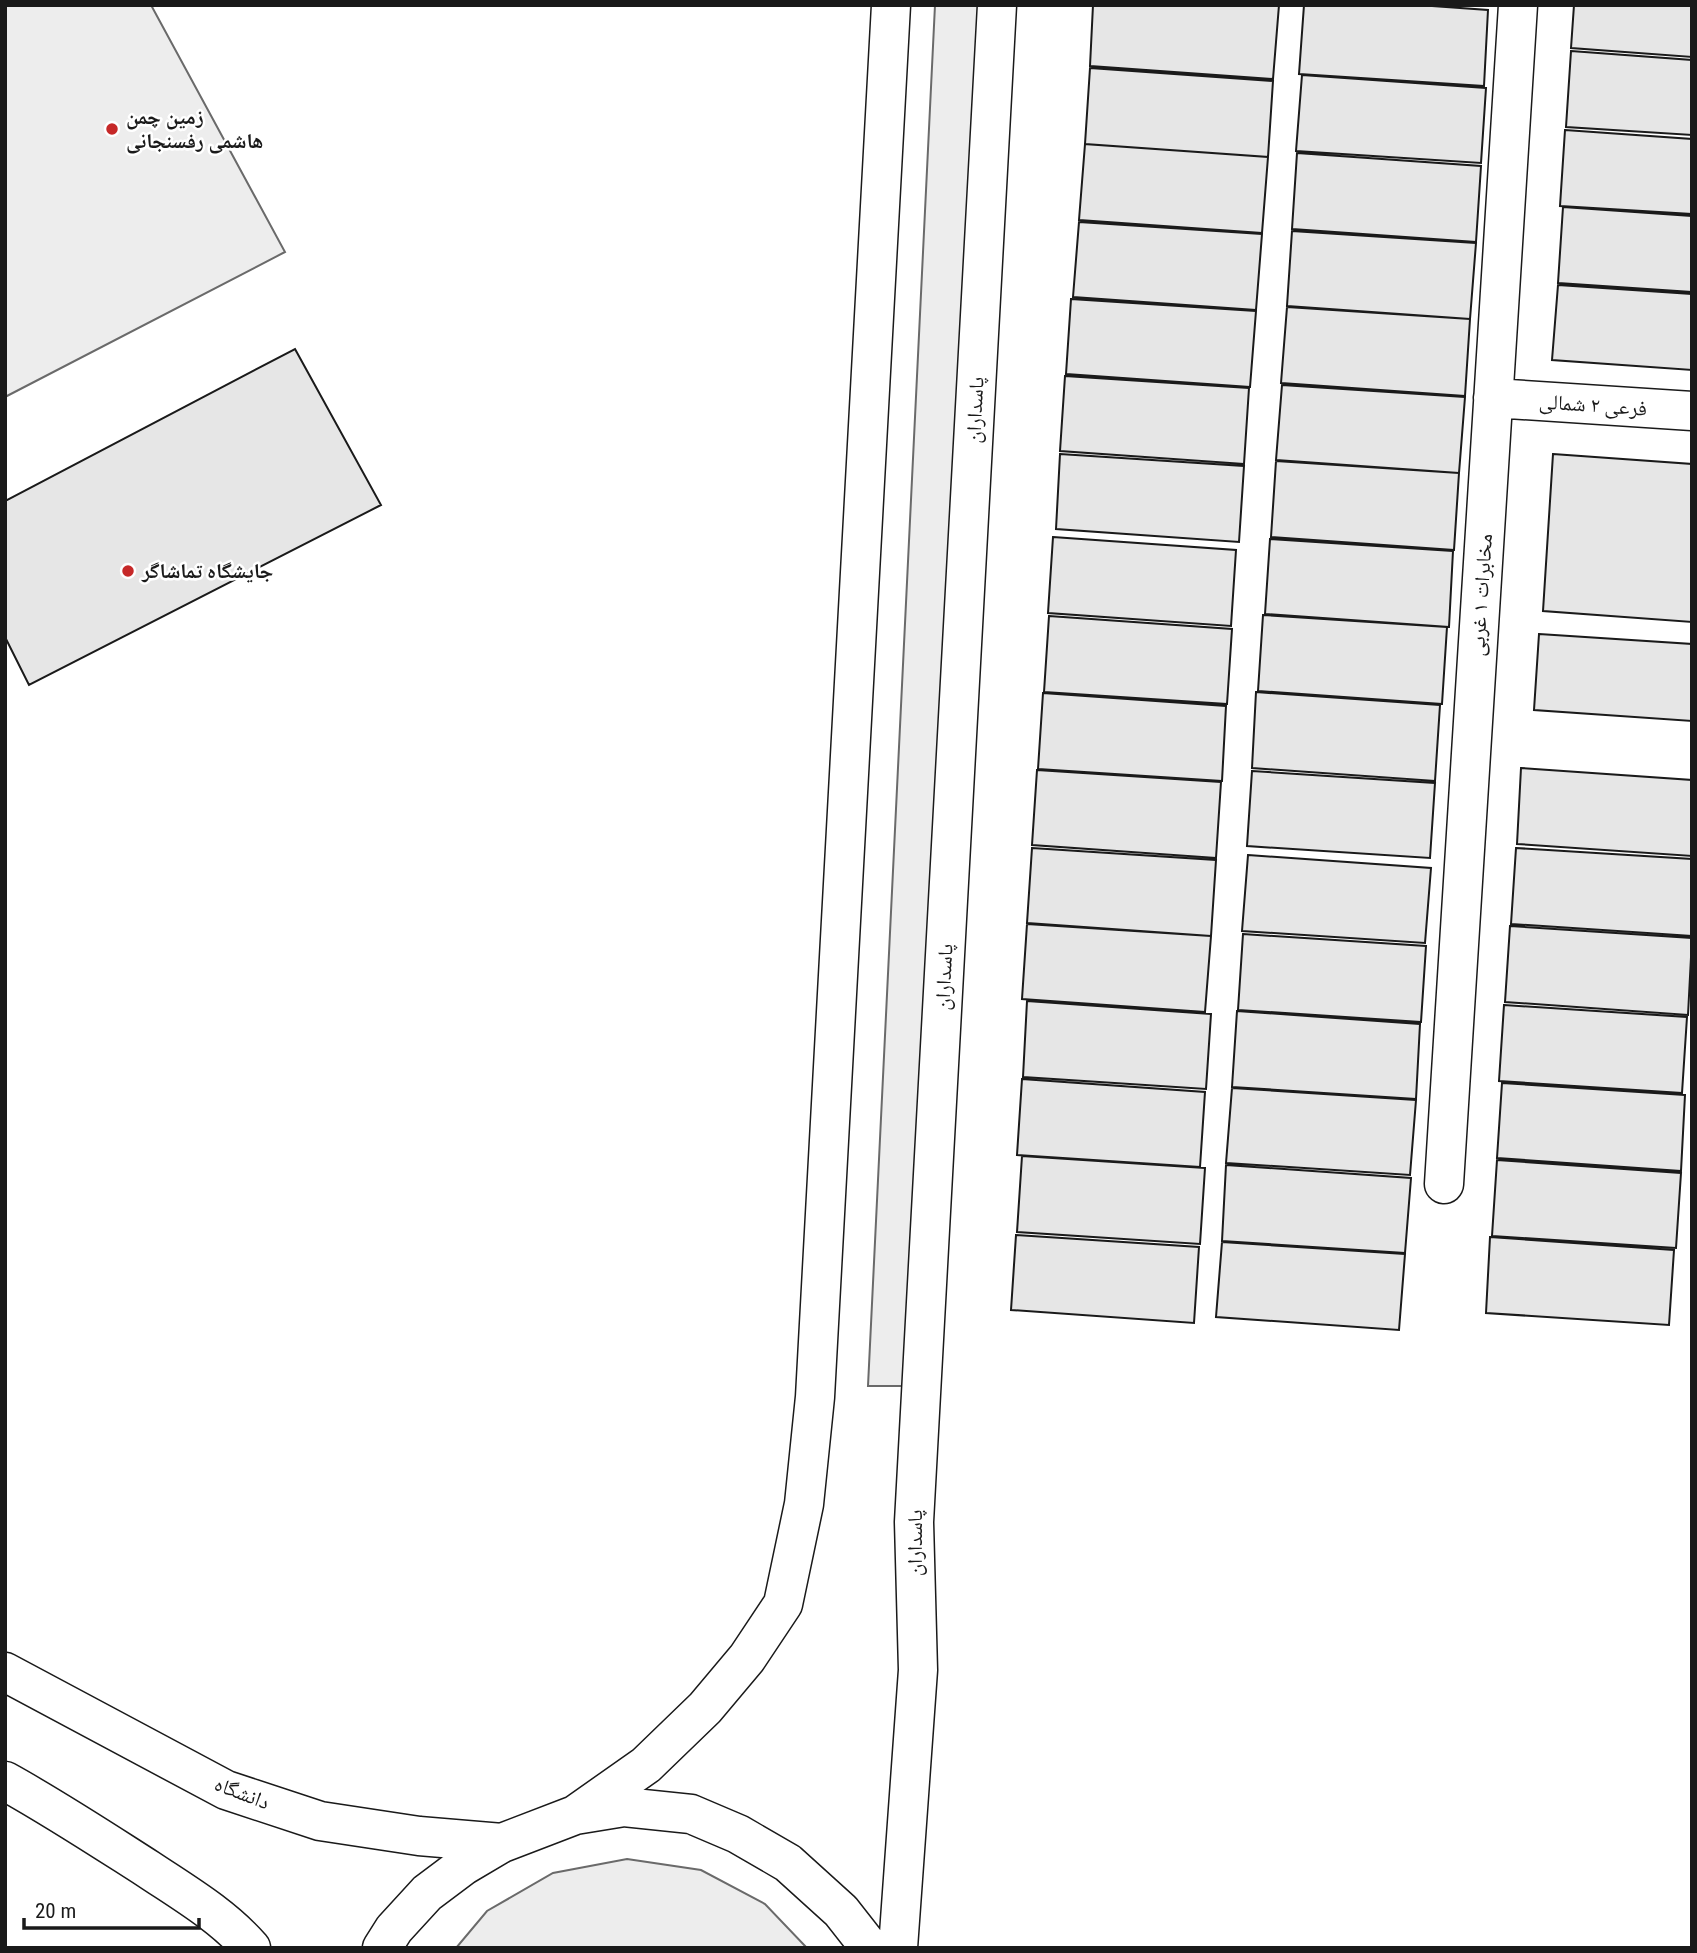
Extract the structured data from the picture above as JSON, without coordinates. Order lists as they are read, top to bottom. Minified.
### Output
{"streets":{"main road":["فرعی ۲ شمالی","پاسداران","مخابرات ۱ غربی","دانشگاه"]},"crossings":[["فرعی ۲ شمالی","مخابرات ۱ غربی"]],"places":["زمین چمن هاشمی رفسنجانی","جایشگاه تماشاگر"],"scale_bar":"20 m"}
